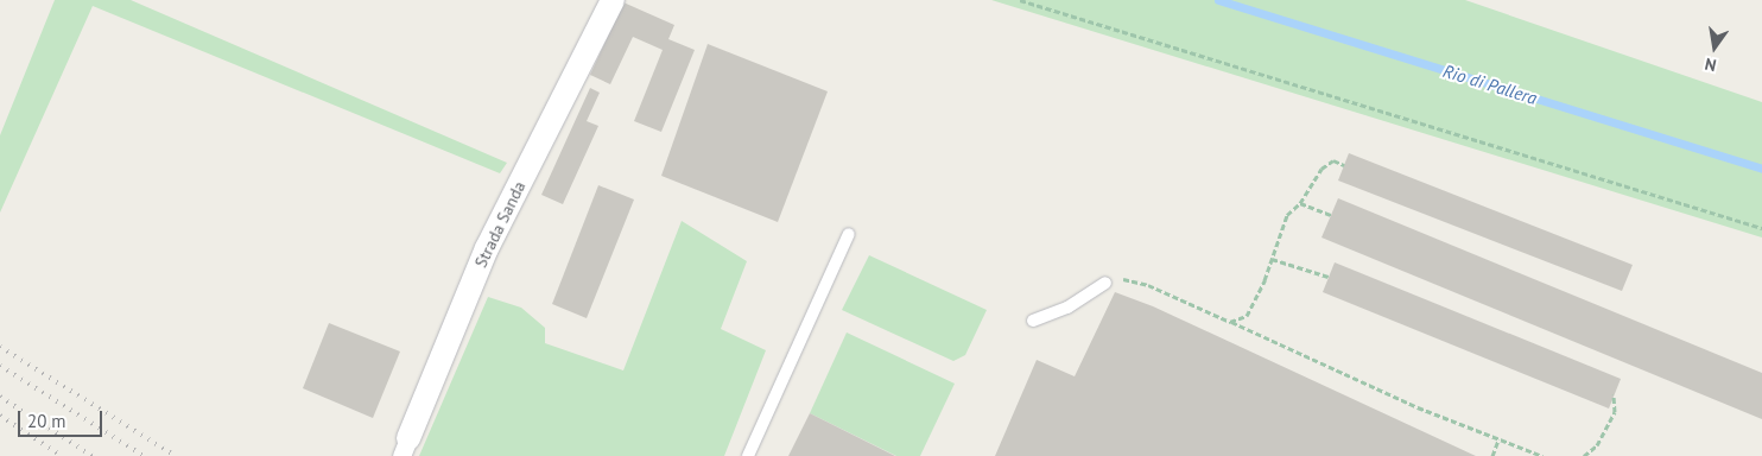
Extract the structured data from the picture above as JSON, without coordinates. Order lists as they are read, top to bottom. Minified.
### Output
{"streets":{"street":["Strada Sanda"]},"water":["Rio di Pallera"],"scale_bar":"20 m","north":"bottom"}
